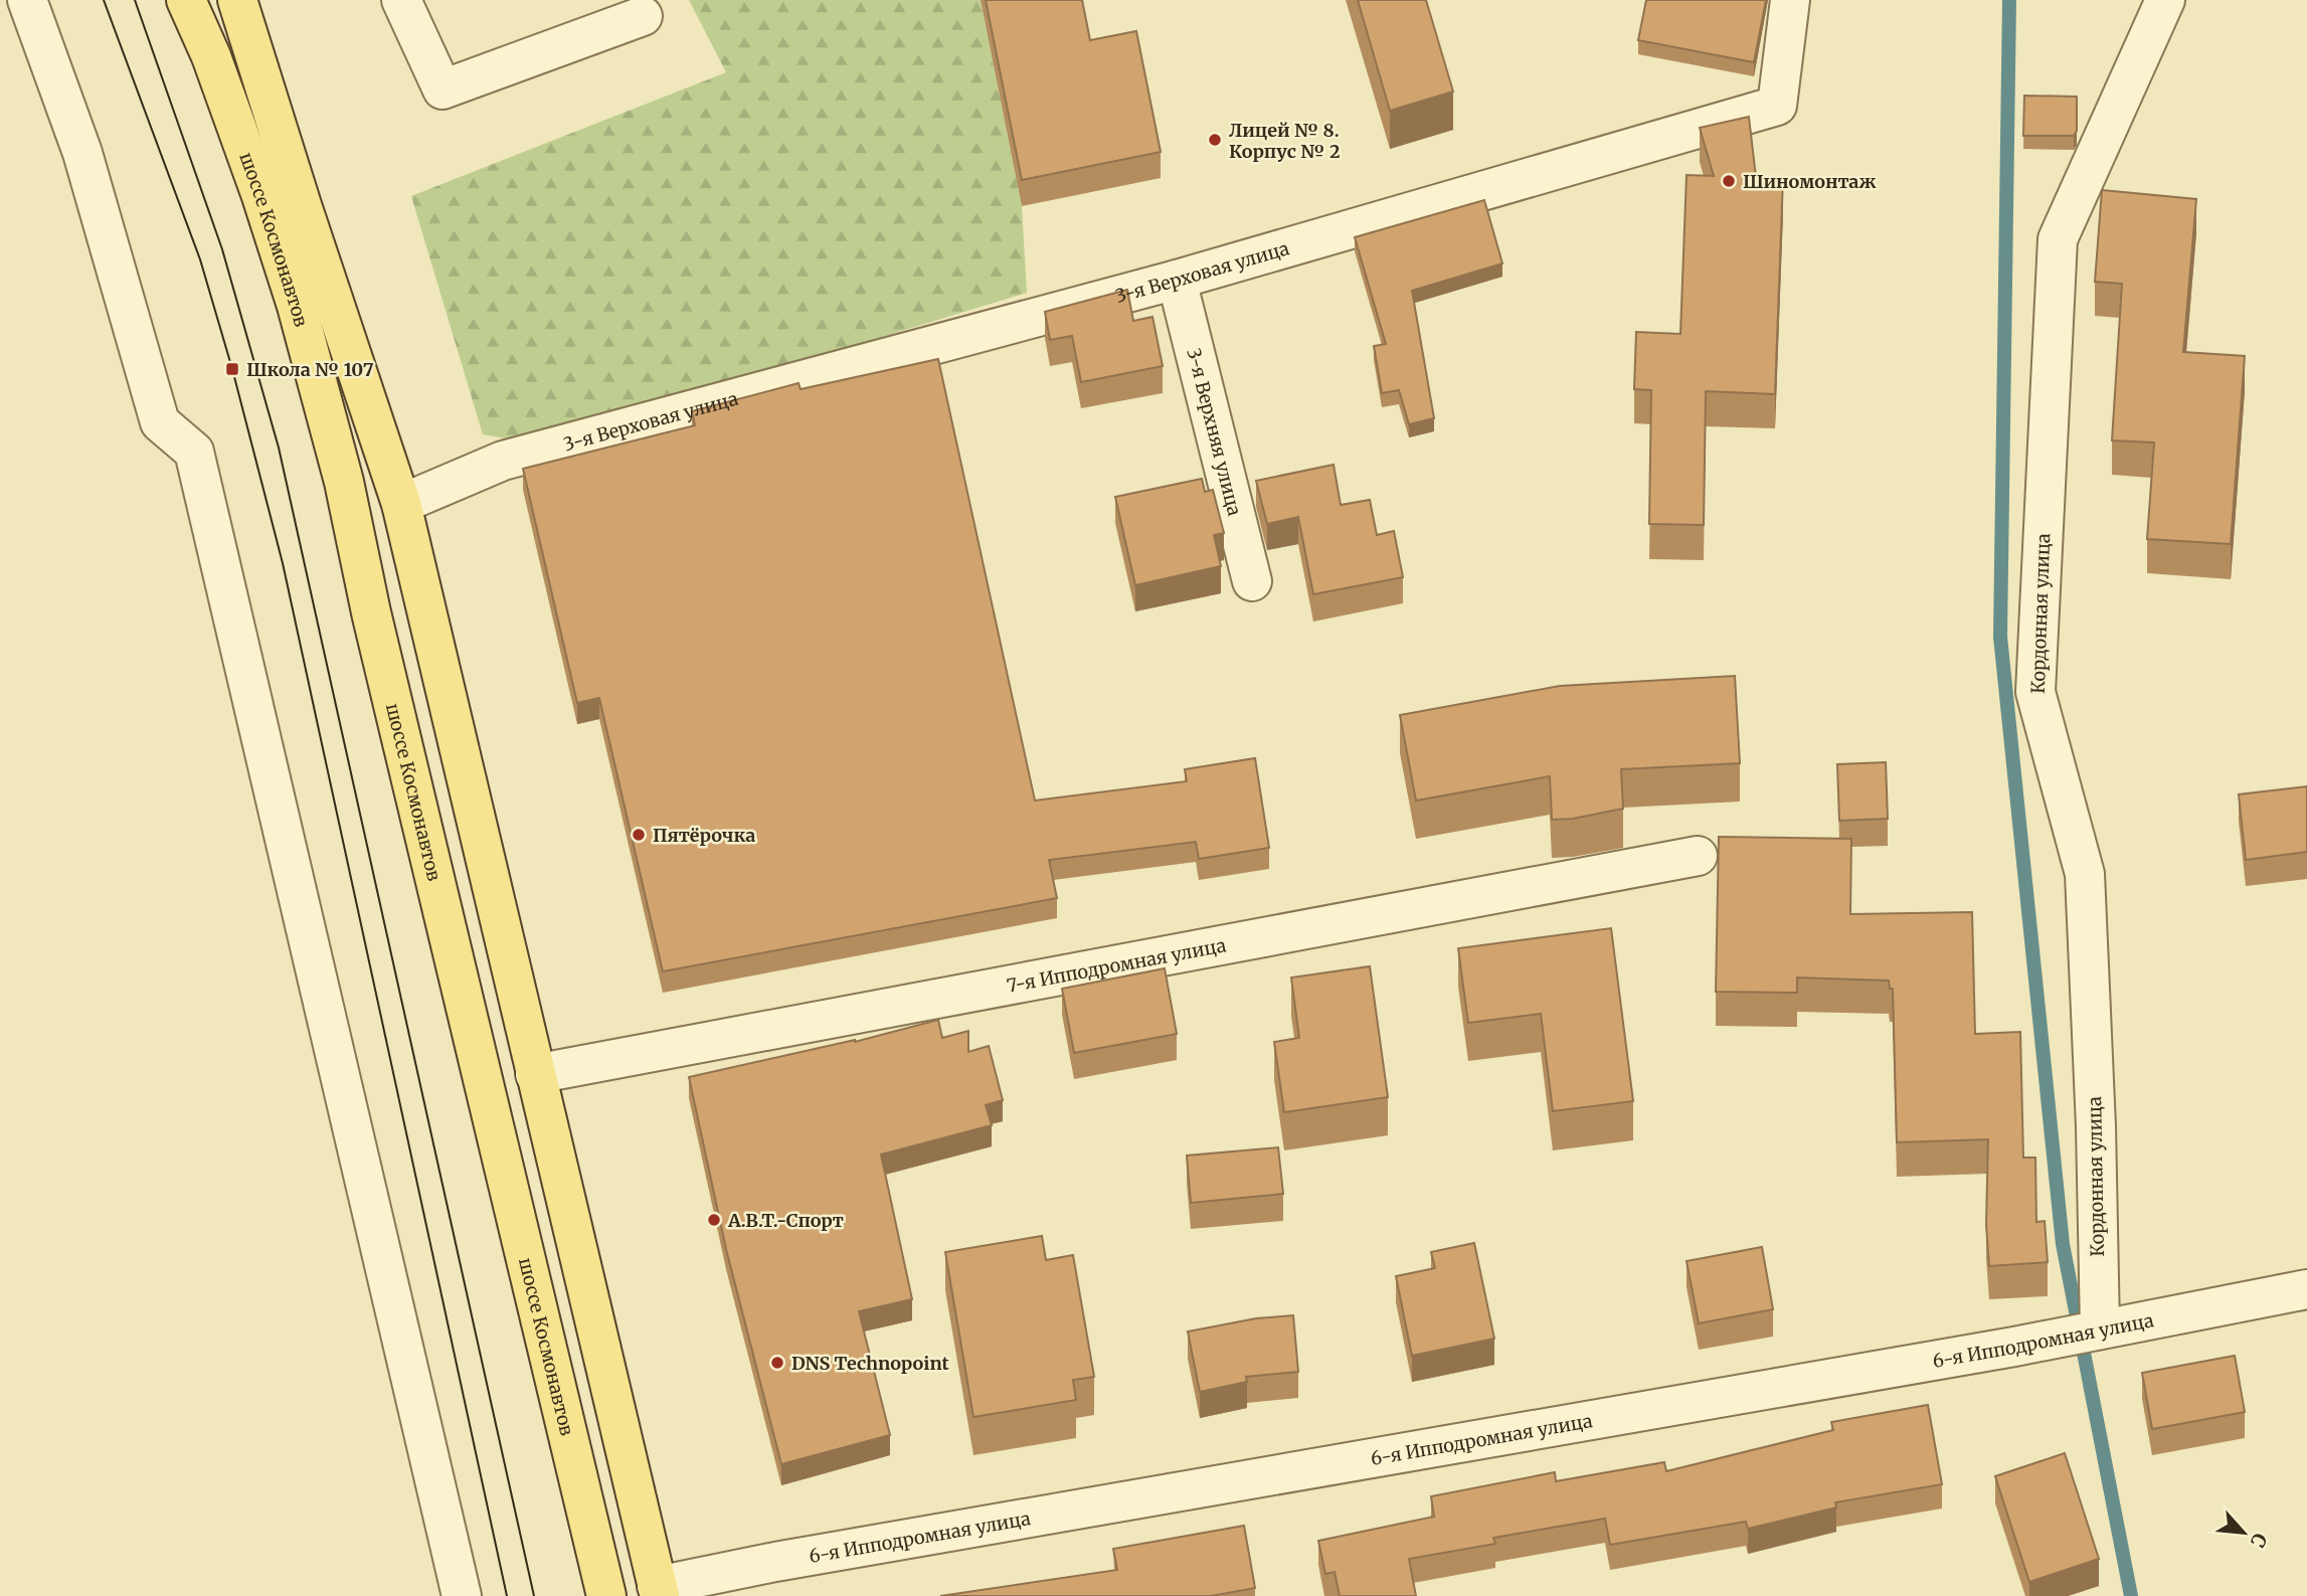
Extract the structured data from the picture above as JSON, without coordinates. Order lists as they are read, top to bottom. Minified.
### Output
{"streets":{"main road":["шоссе Космонавтов"],"street":["3-я Верховая улица","3-я Верхняя улица","Кордонная улица","7-я Ипподромная улица","6-я Ипподромная улица"]},"crossings":[["3-я Верховая улица","3-я Верхняя улица"],["Кордонная улица","6-я Ипподромная улица"]],"places":{"other":["Лицей № 8. Корпус № 2","Шиномонтаж","Пятёрочка","А.В.Т.-Спорт","DNS Technopoint"],"transit":["Школа № 107"]},"north":"bottom right"}
